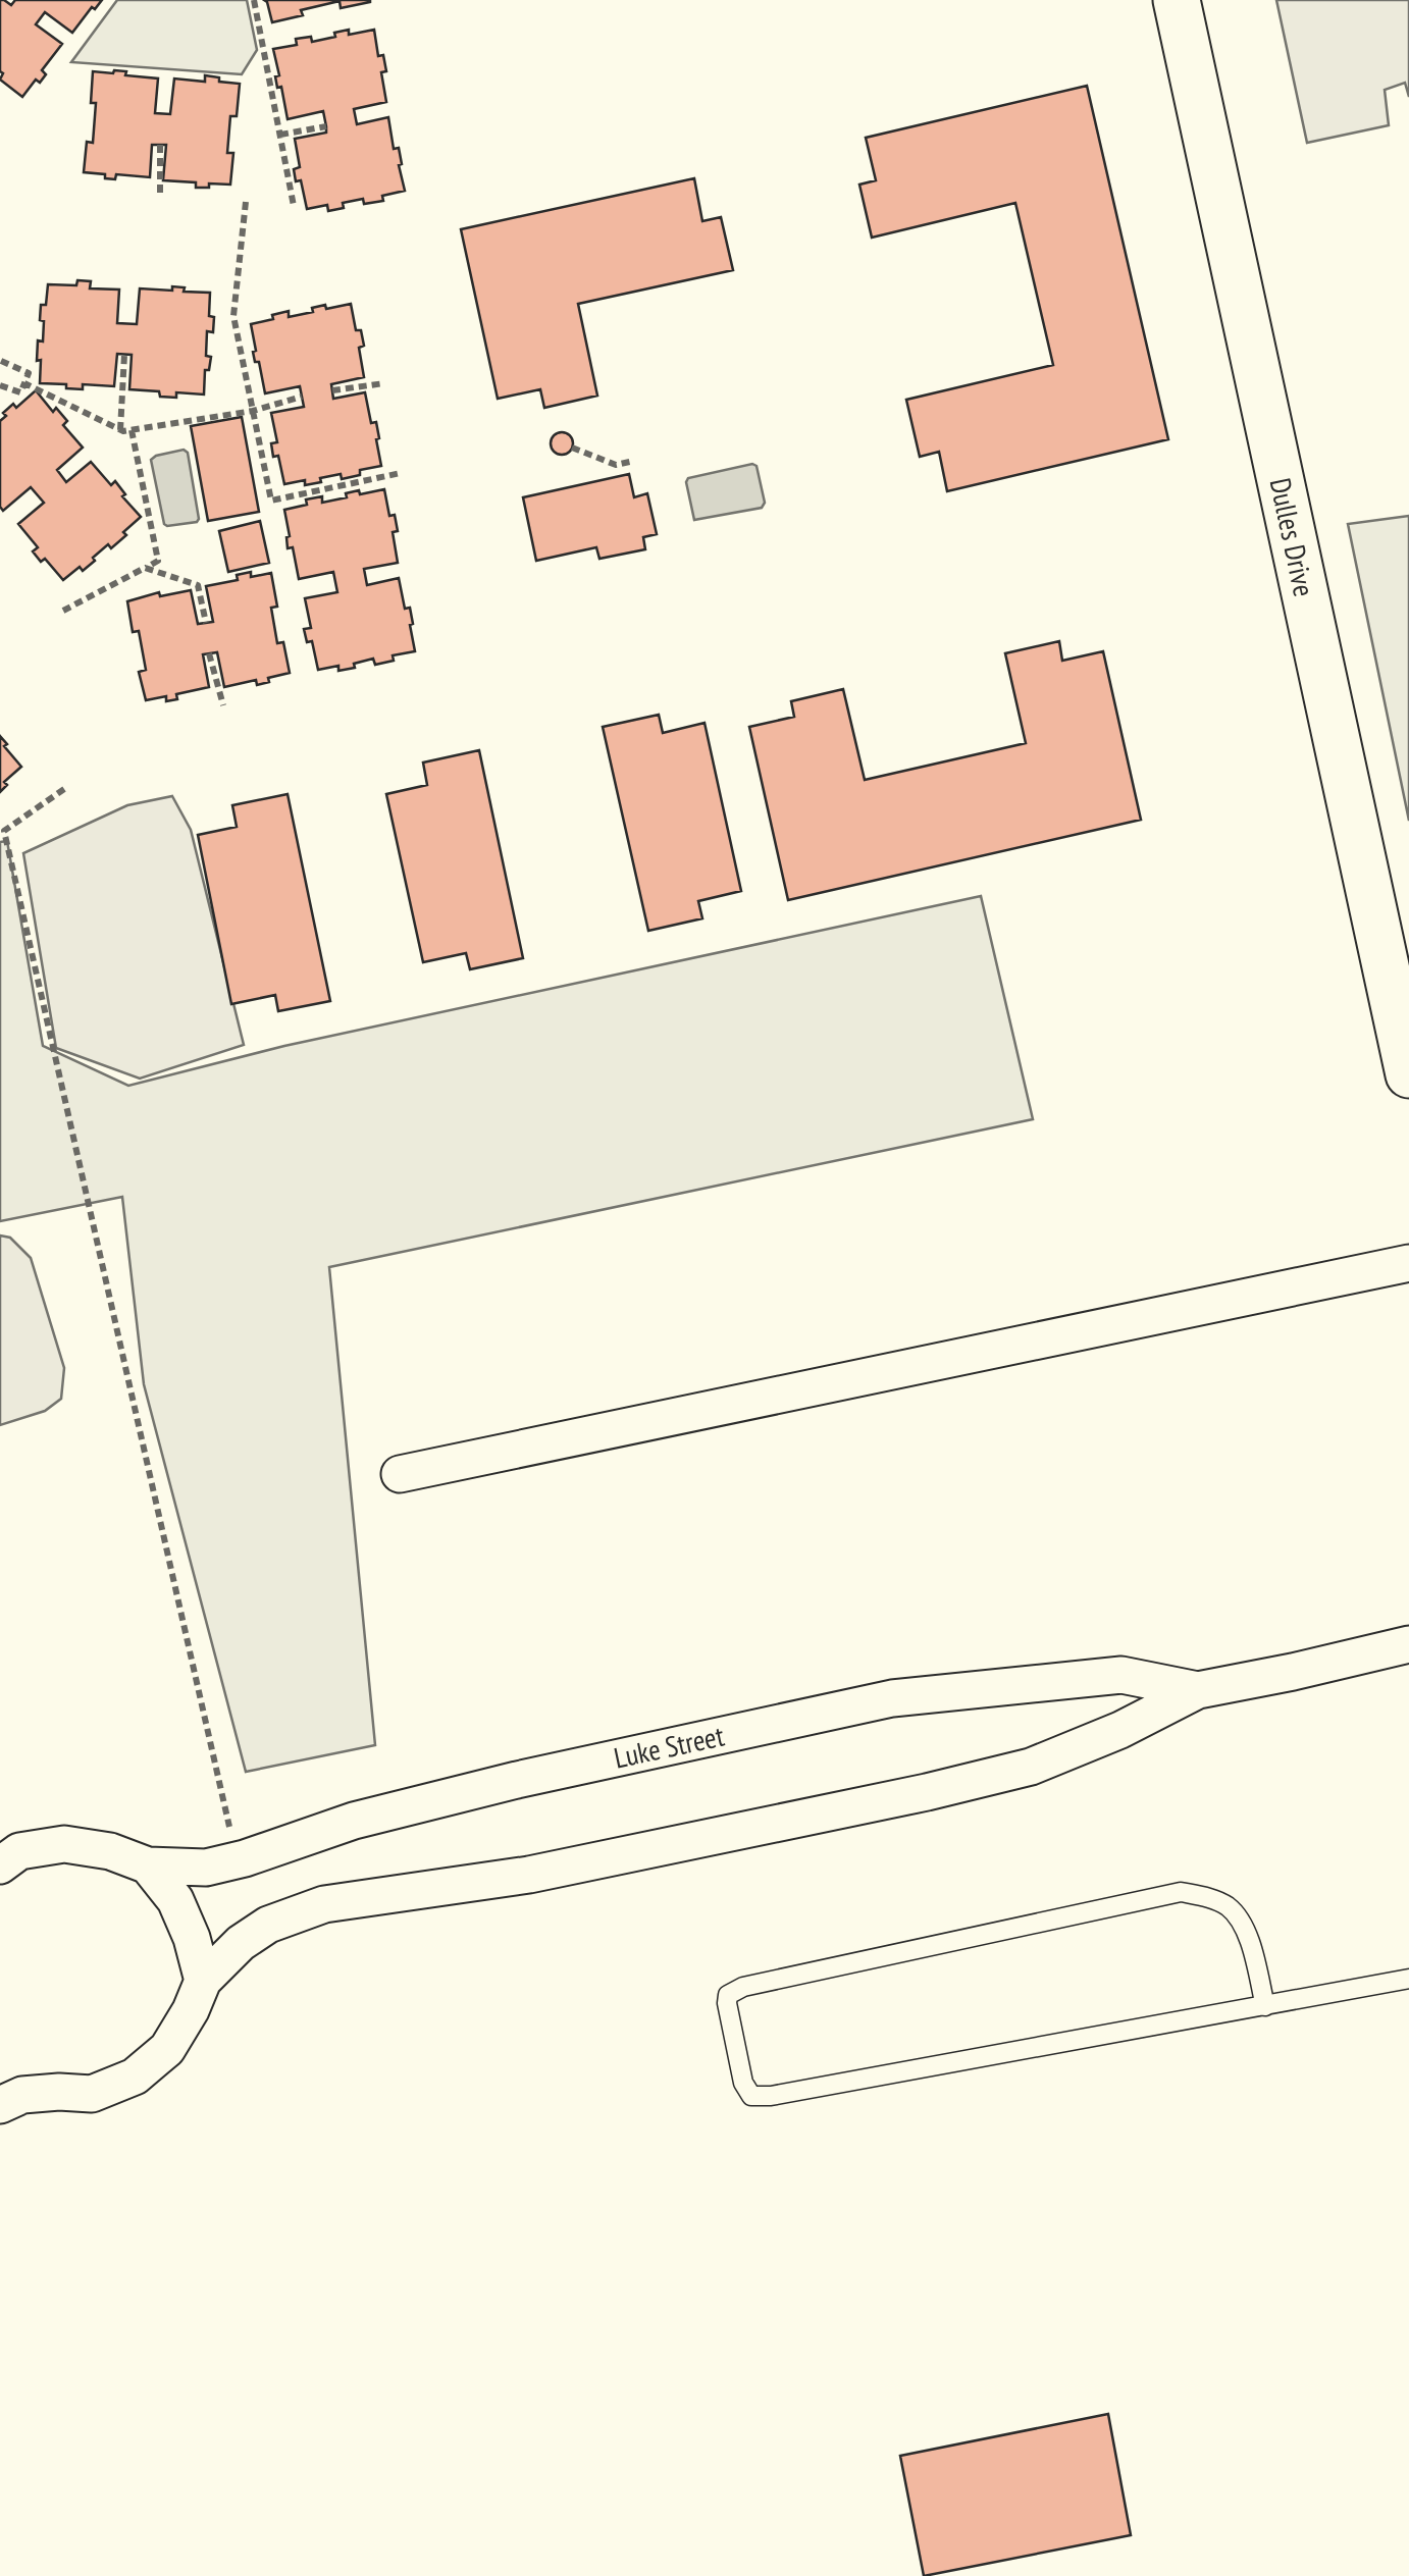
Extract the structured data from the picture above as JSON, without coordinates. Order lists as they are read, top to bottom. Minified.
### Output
{"streets":{"street":["Dulles Drive","Luke Street"]}}
